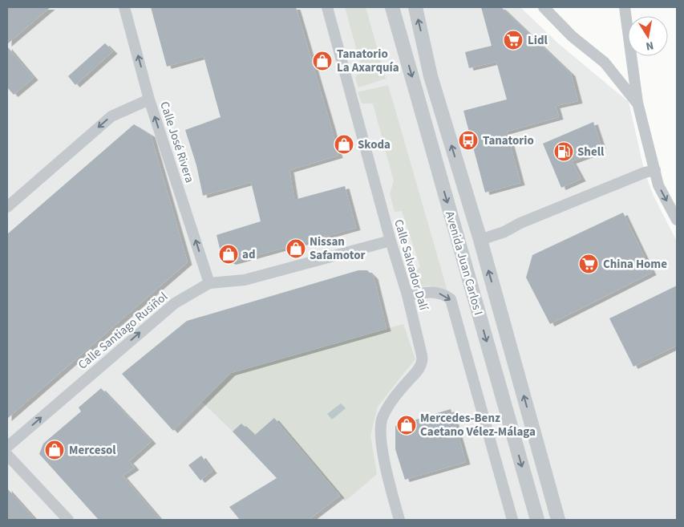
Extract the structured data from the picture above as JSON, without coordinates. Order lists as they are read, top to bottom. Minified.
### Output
{"streets":{"street":["Calle José Rivera","Avenida Juan Carlos I","Calle Salvador Dalí","Calle Santiago Rusiñol"]},"crossings":[["Calle José Rivera","Calle Santiago Rusiñol"],["Calle Salvador Dalí","Calle Santiago Rusiñol"]],"one_way":["Calle José Rivera","Calle Santiago Rusiñol"],"places":{"supermarket":["Lidl","China Home"],"shop":["Tanatorio La Axarquía","Skoda","Nissan Safamotor","ad","Mercedes-Benz Caetano Vélez-Málaga","Mercesol"],"bus stop":["Tanatorio"],"fuel station":["Shell"]},"north":"bottom"}
